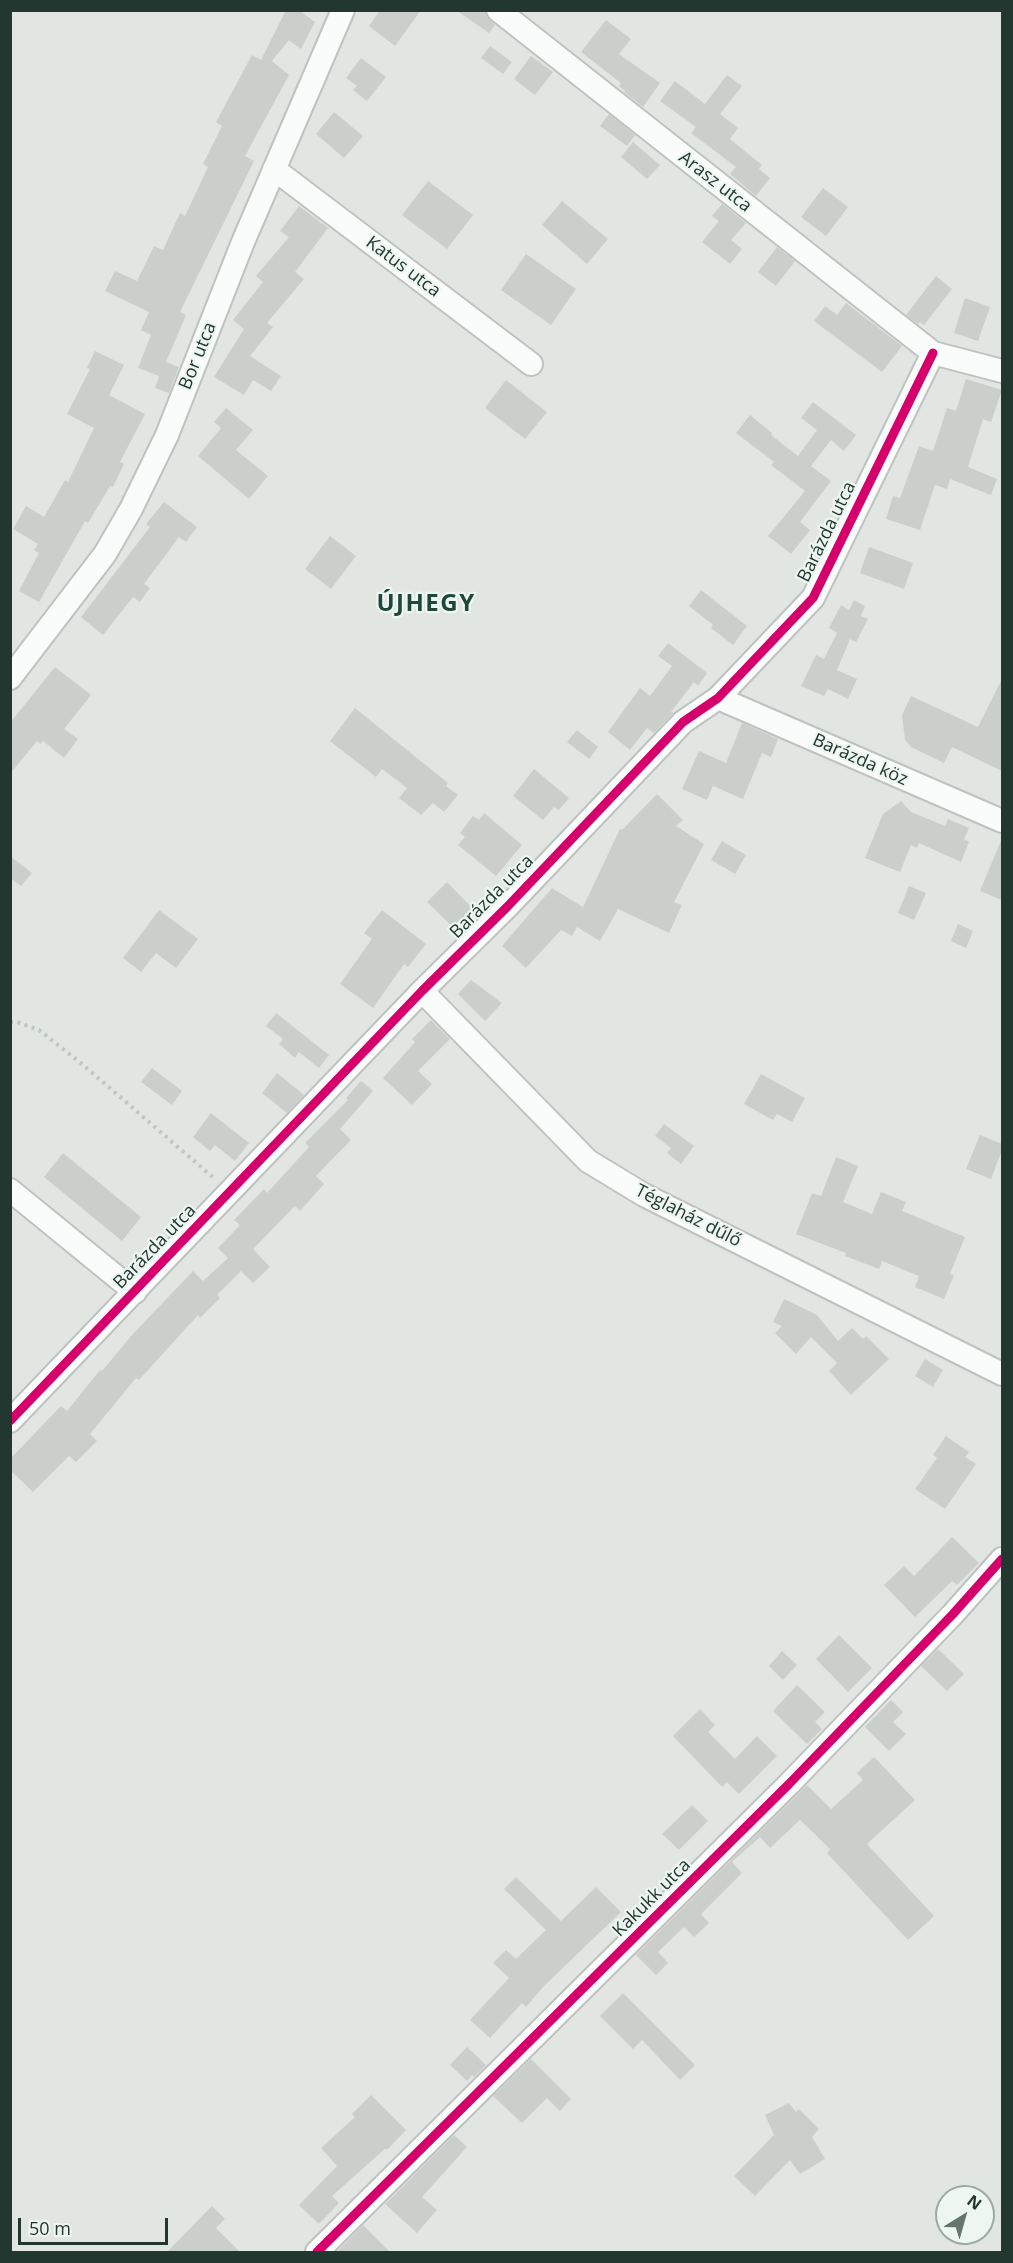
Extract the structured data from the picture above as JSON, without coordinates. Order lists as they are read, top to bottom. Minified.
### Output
{"streets":{"street":["Arasz utca","Katus utca","Bor utca","Barázda utca","Barázda köz","Téglaház dűlő","Kakukk utca"]},"crossings":[["Arasz utca","Barázda utca"],["Katus utca","Bor utca"],["Barázda utca","Barázda köz"],["Barázda utca","Téglaház dűlő"]],"districts":["ÚJHEGY"],"scale_bar":"50 m","north":"top right"}
